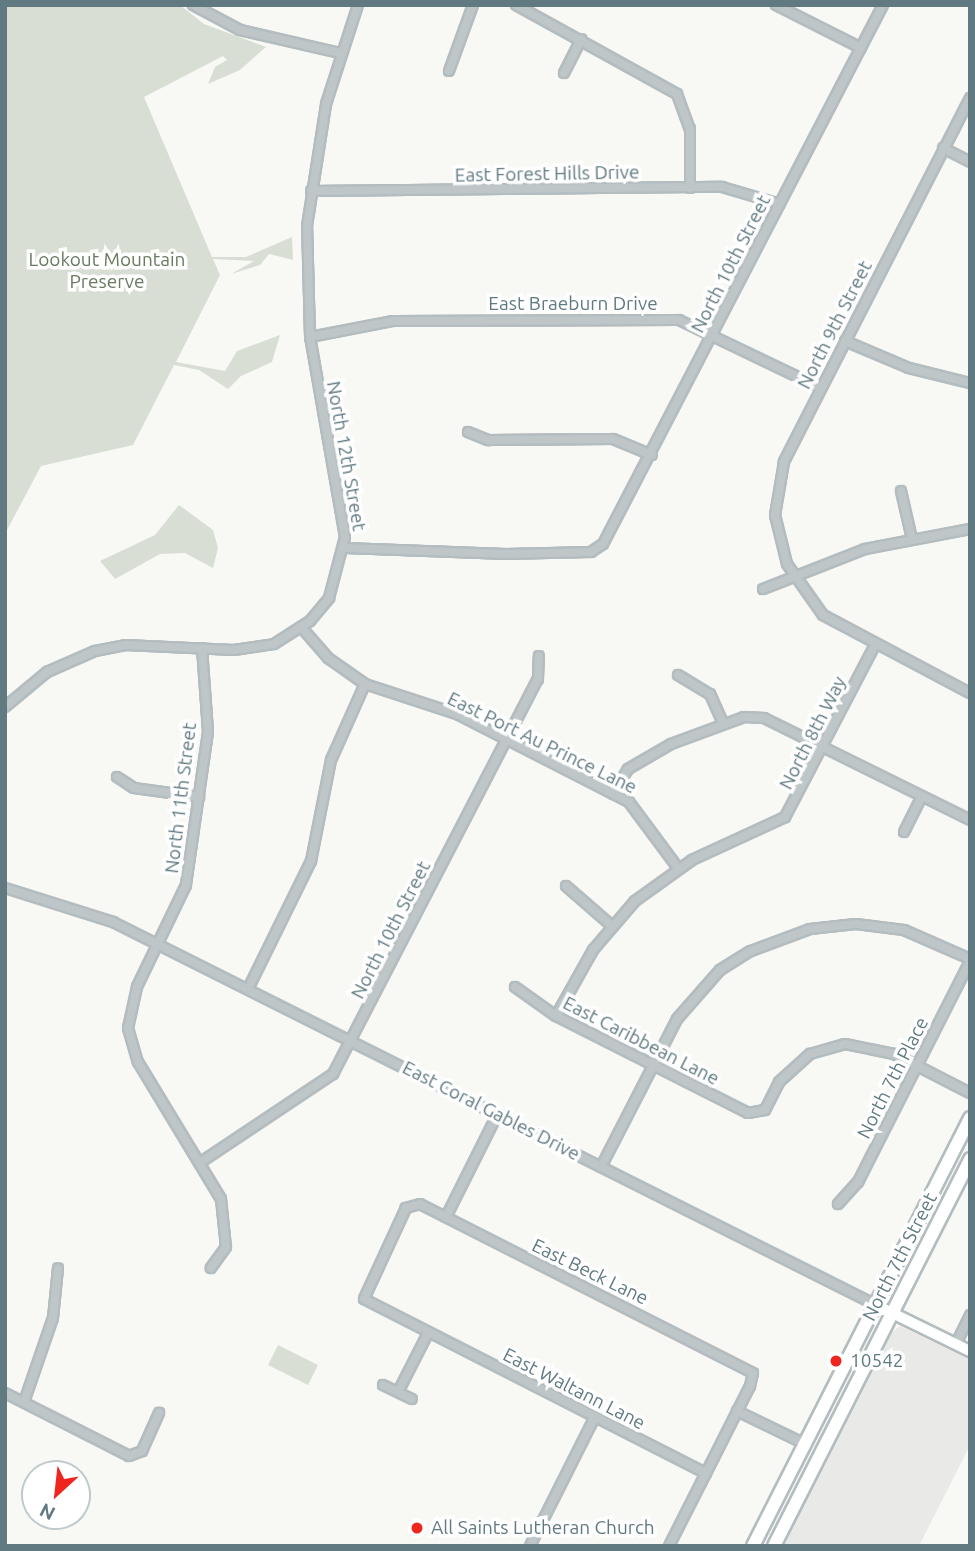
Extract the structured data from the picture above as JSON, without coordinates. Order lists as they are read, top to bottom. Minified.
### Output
{"streets":{"main road":["North 7th Street"],"street":["East Forest Hills Drive","North 10th Street","East Braeburn Drive","North 9th Street","North 12th Street","North 8th Way","East Port Au Prince Lane","North 11th Street","East Caribbean Lane","North 7th Place","East Coral Gables Drive","East Beck Lane","East Waltann Lane"]},"crossings":[["East Forest Hills Drive","North 10th Street"],["East Forest Hills Drive","North 12th Street"],["North 10th Street","East Braeburn Drive"],["North 10th Street","North 12th Street"],["North 10th Street","East Port Au Prince Lane"],["North 10th Street","East Coral Gables Drive"],["East Braeburn Drive","North 9th Street"],["East Braeburn Drive","North 12th Street"],["North 9th Street","North 8th Way"],["North 12th Street","East Port Au Prince Lane"],["North 12th Street","North 11th Street"],["North 8th Way","East Port Au Prince Lane"],["North 8th Way","East Caribbean Lane"],["North 11th Street","East Coral Gables Drive"],["East Caribbean Lane","North 7th Place"],["East Coral Gables Drive","North 7th Street"],["East Beck Lane","East Waltann Lane"]],"parks":["Lookout Mountain Preserve"],"places":["10542","All Saints Lutheran Church"],"north":"bottom left"}
